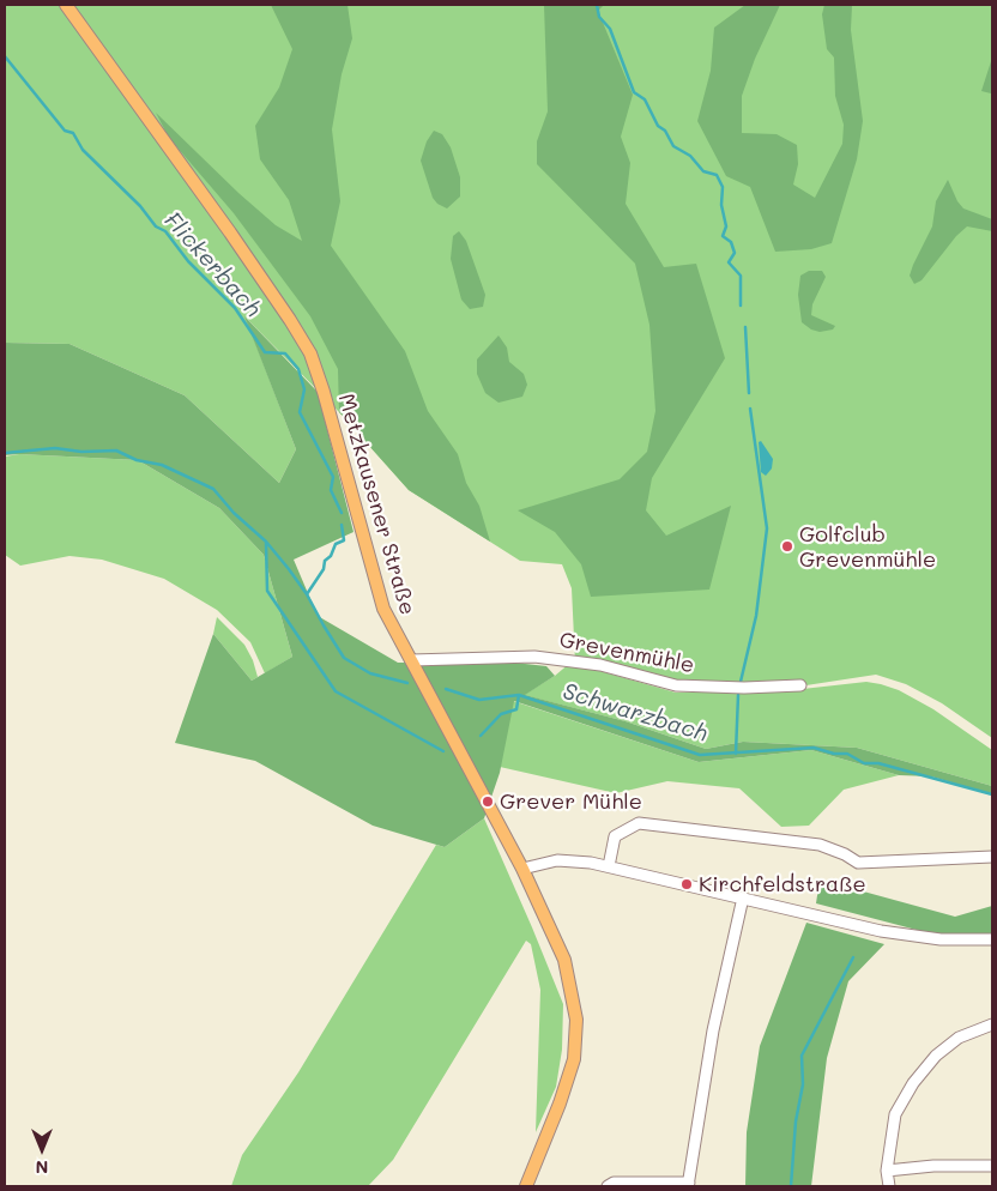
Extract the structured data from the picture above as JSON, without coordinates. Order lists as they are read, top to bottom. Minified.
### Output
{"streets":{"main road":["Metzkausener Straße"],"street":["Grevenmühle"]},"crossings":[["Metzkausener Straße","Grevenmühle"]],"water":["Flickerbach","Schwarzbach"],"places":["Golfclub Grevenmühle","Grever Mühle","Kirchfeldstraße"],"north":"bottom"}
